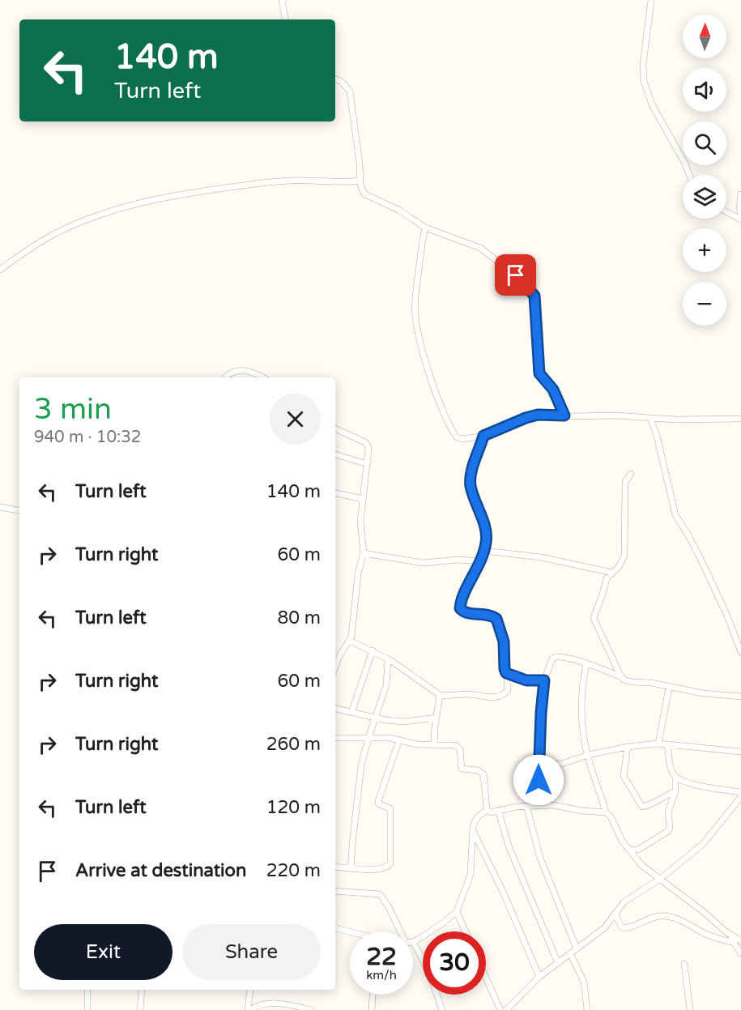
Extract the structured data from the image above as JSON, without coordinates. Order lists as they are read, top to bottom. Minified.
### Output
{"north":"top","page":{"map_buttons":["+","−"],"turn":["140 m","Turn left"],"heading":["3 min","940 m · 10:32"],"list":[{"name":"Turn left","value":"140 m"},{"name":"Turn right","value":"60 m"},{"name":"Turn left","value":"80 m"},{"name":"Turn right","value":"60 m"},{"name":"Turn right","value":"260 m"},{"name":"Turn left","value":"120 m"},{"name":"Arrive at destination","value":"220 m"}],"buttons":["Exit","Share"],"speed":"22 km/h","limit":"30"}}
